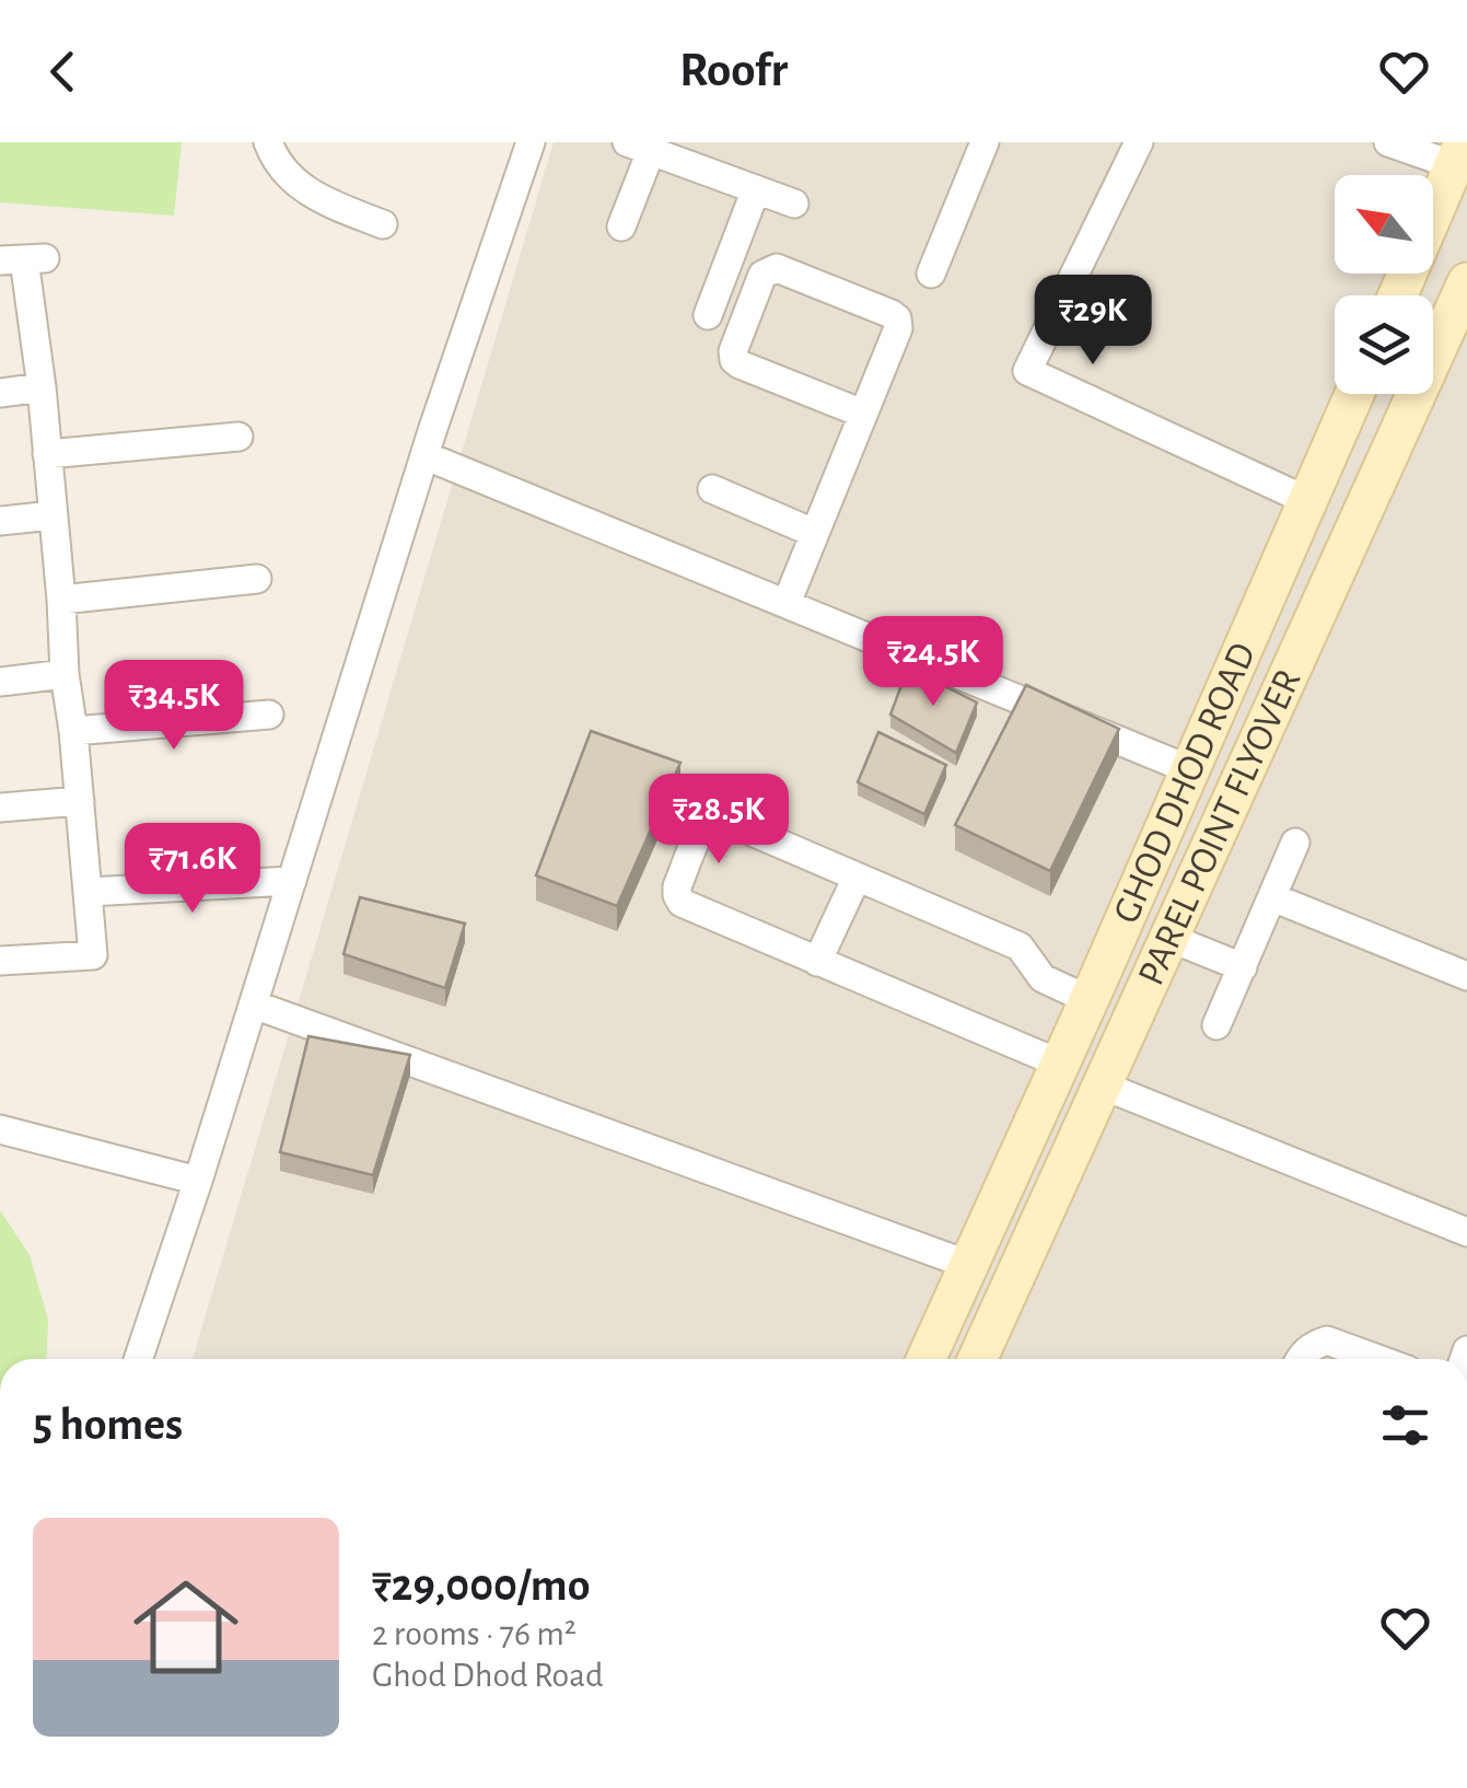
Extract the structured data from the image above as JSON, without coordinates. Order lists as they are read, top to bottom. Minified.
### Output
{"streets":{"main road":["GHOD DHOD ROAD","PAREL POINT FLYOVER"]},"north":"top left","page":{"header":"Roofr","price":["₹29K","₹24.5K","₹34.5K","₹28.5K","₹71.6K"],"heading":"5 homes","list":[{"name":"₹29,000/mo","note":"2 rooms · 76 m² · Ghod Dhod Road"}]}}
